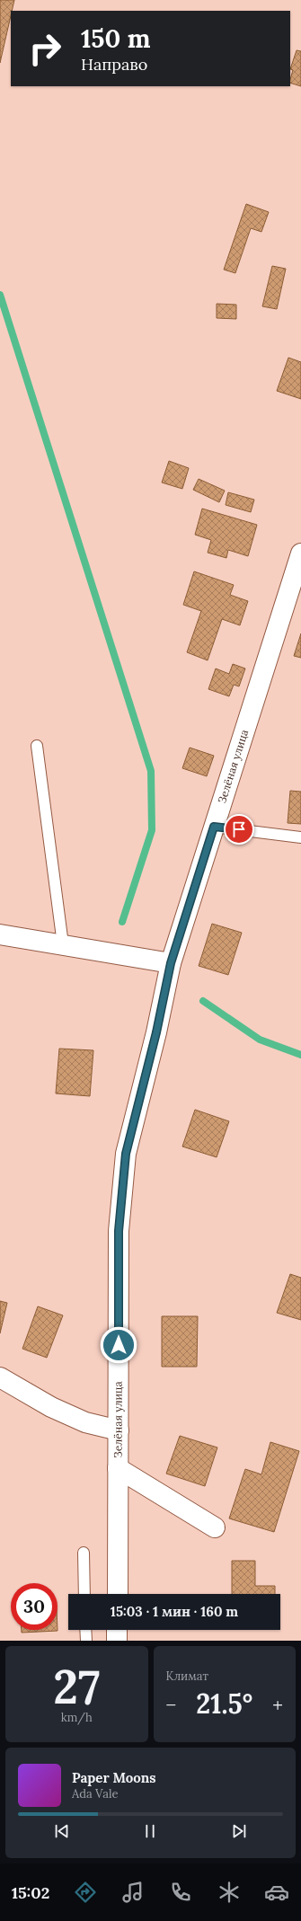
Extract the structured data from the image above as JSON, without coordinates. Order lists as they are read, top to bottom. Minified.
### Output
{"streets":{"street":["Зелёная улица"]},"page":{"turn":["150 m","Направо"],"limit":"30","trip":"15:03 · 1 мин · 160 m","tile":[["27","km/h"],"Климат"],"heat":["−","21.5°","+"],"song":["Paper Moons","Ada Vale"],"tabs":"15:02"}}
